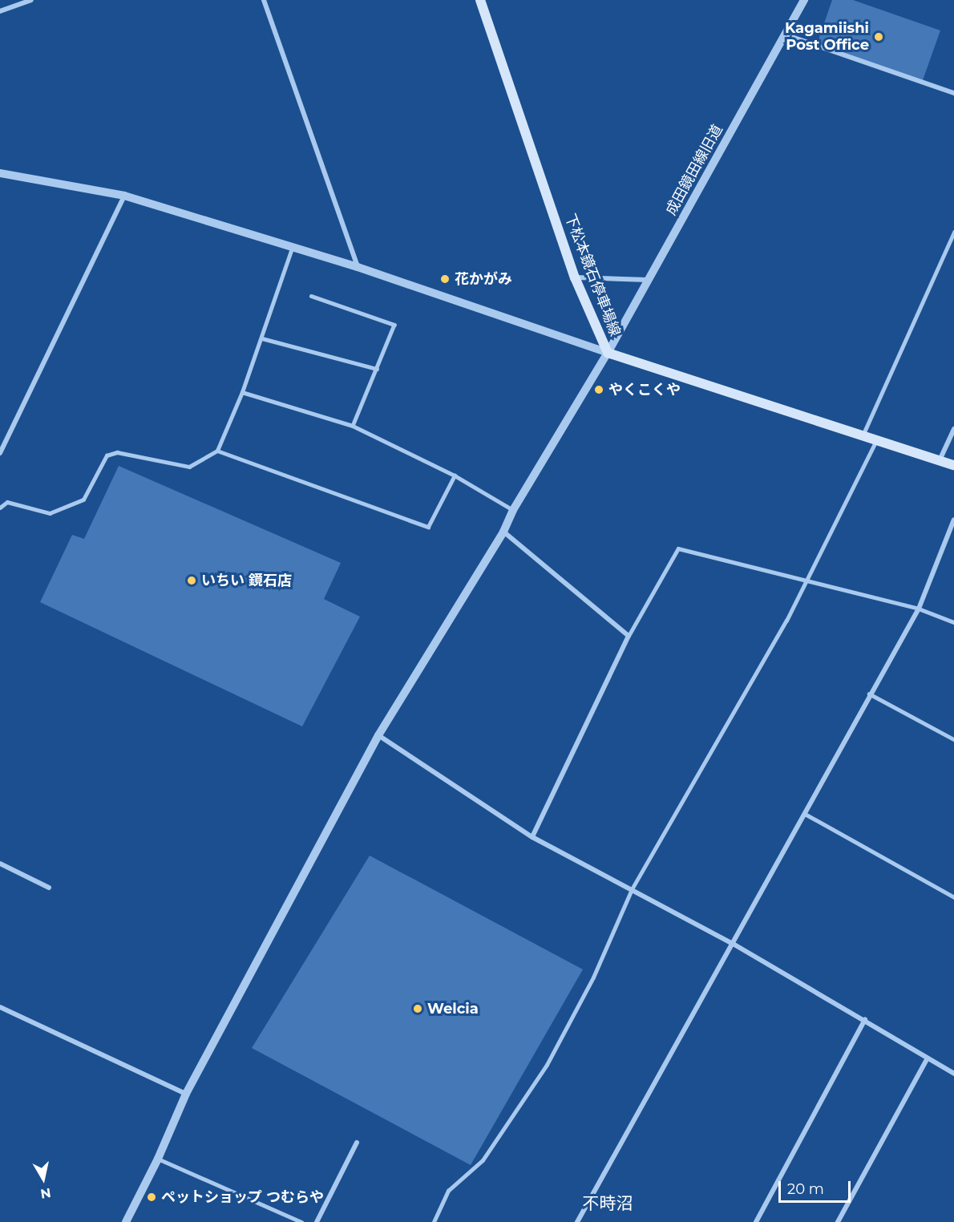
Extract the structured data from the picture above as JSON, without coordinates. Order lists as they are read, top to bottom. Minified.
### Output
{"streets":{"main road":["下松本鏡石停車場線"],"street":["成田鏡田線旧道"]},"crossings":[["成田鏡田線旧道","下松本鏡石停車場線"]],"districts":["不時沼"],"places":["Kagamiishi Post Office","花かがみ","やくこくや","いちい 鏡石店","Welcia","ペットショップ つむらや"],"scale_bar":"20 m","north":"bottom"}
